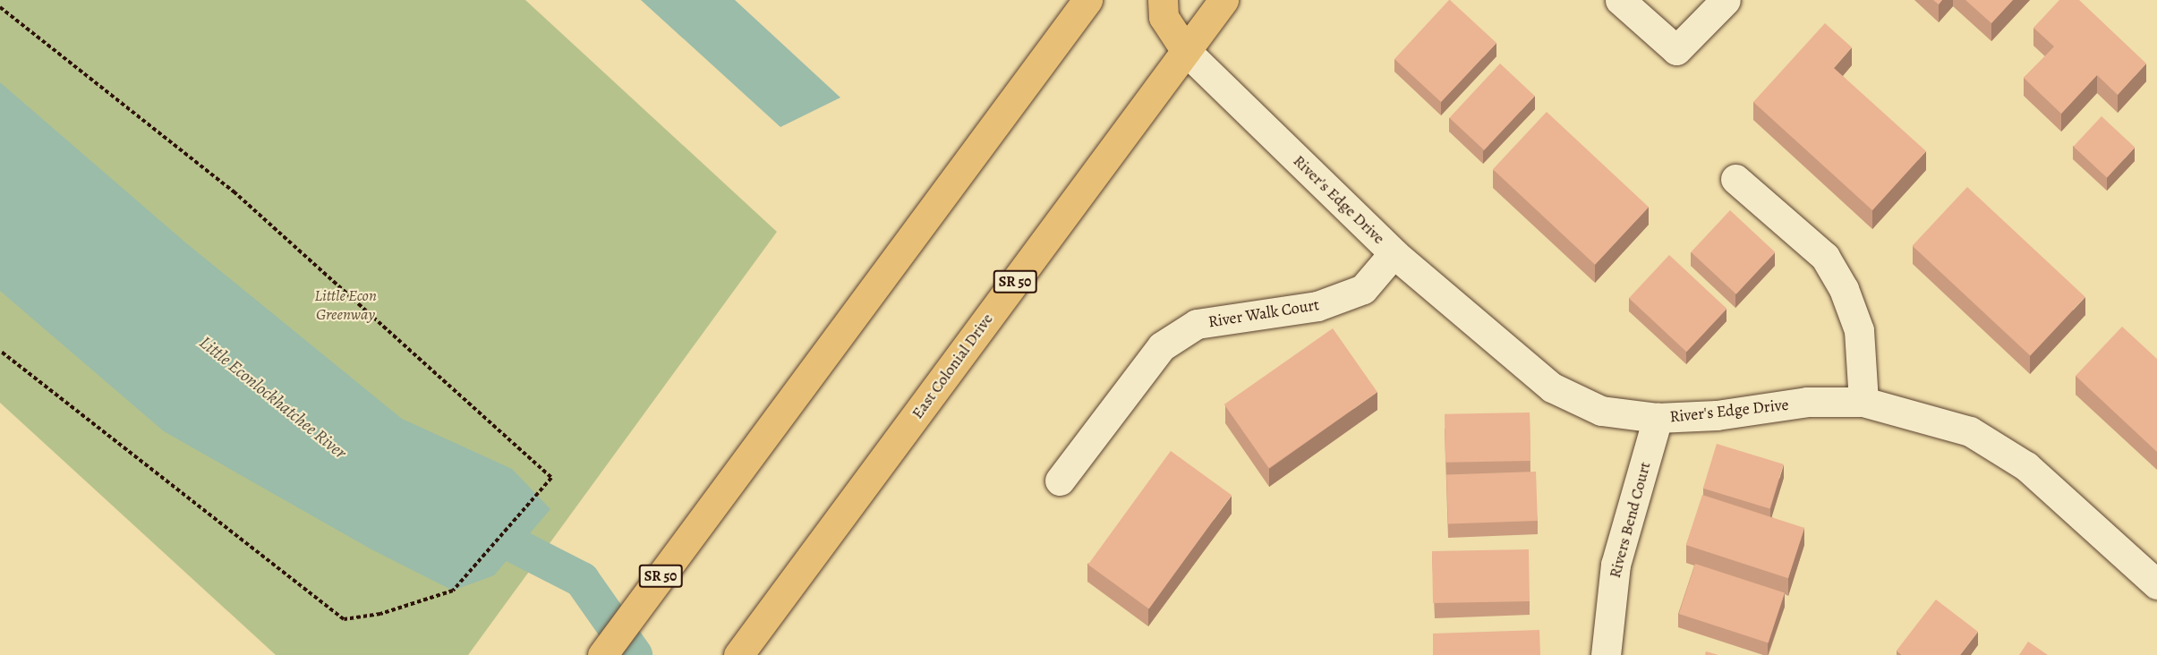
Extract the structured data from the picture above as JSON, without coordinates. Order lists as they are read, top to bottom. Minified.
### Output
{"streets":{"highway":["SR 50","East Colonial Drive"],"street":["River's Edge Drive","River Walk Court","Rivers Bend Court"]},"crossings":[["River's Edge Drive","River Walk Court"],["River's Edge Drive","East Colonial Drive"],["River's Edge Drive","Rivers Bend Court"]],"water":["Little Econlockhatchee River"],"parks":["Little Econ Greenway"]}
